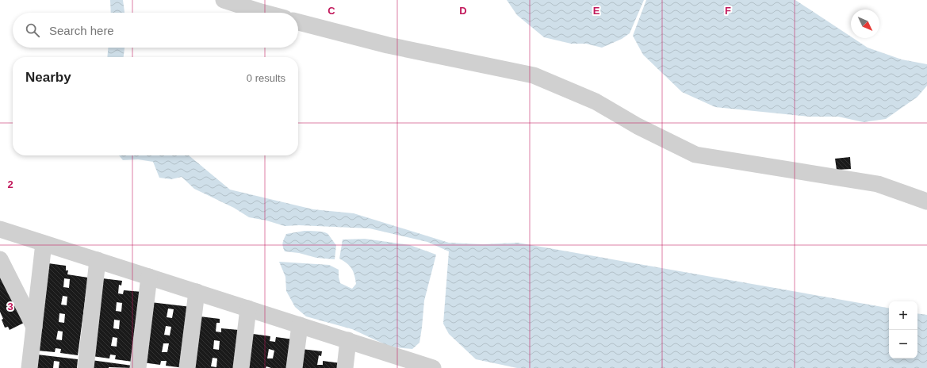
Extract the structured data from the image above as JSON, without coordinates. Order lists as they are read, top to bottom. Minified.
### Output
{"north":"bottom right","page":{"search":"Search here","heading":["Nearby","0 results"],"map_buttons":["+","−"]},"grid":{"columns":["C","D","E","F"],"rows":["2","3"]}}
